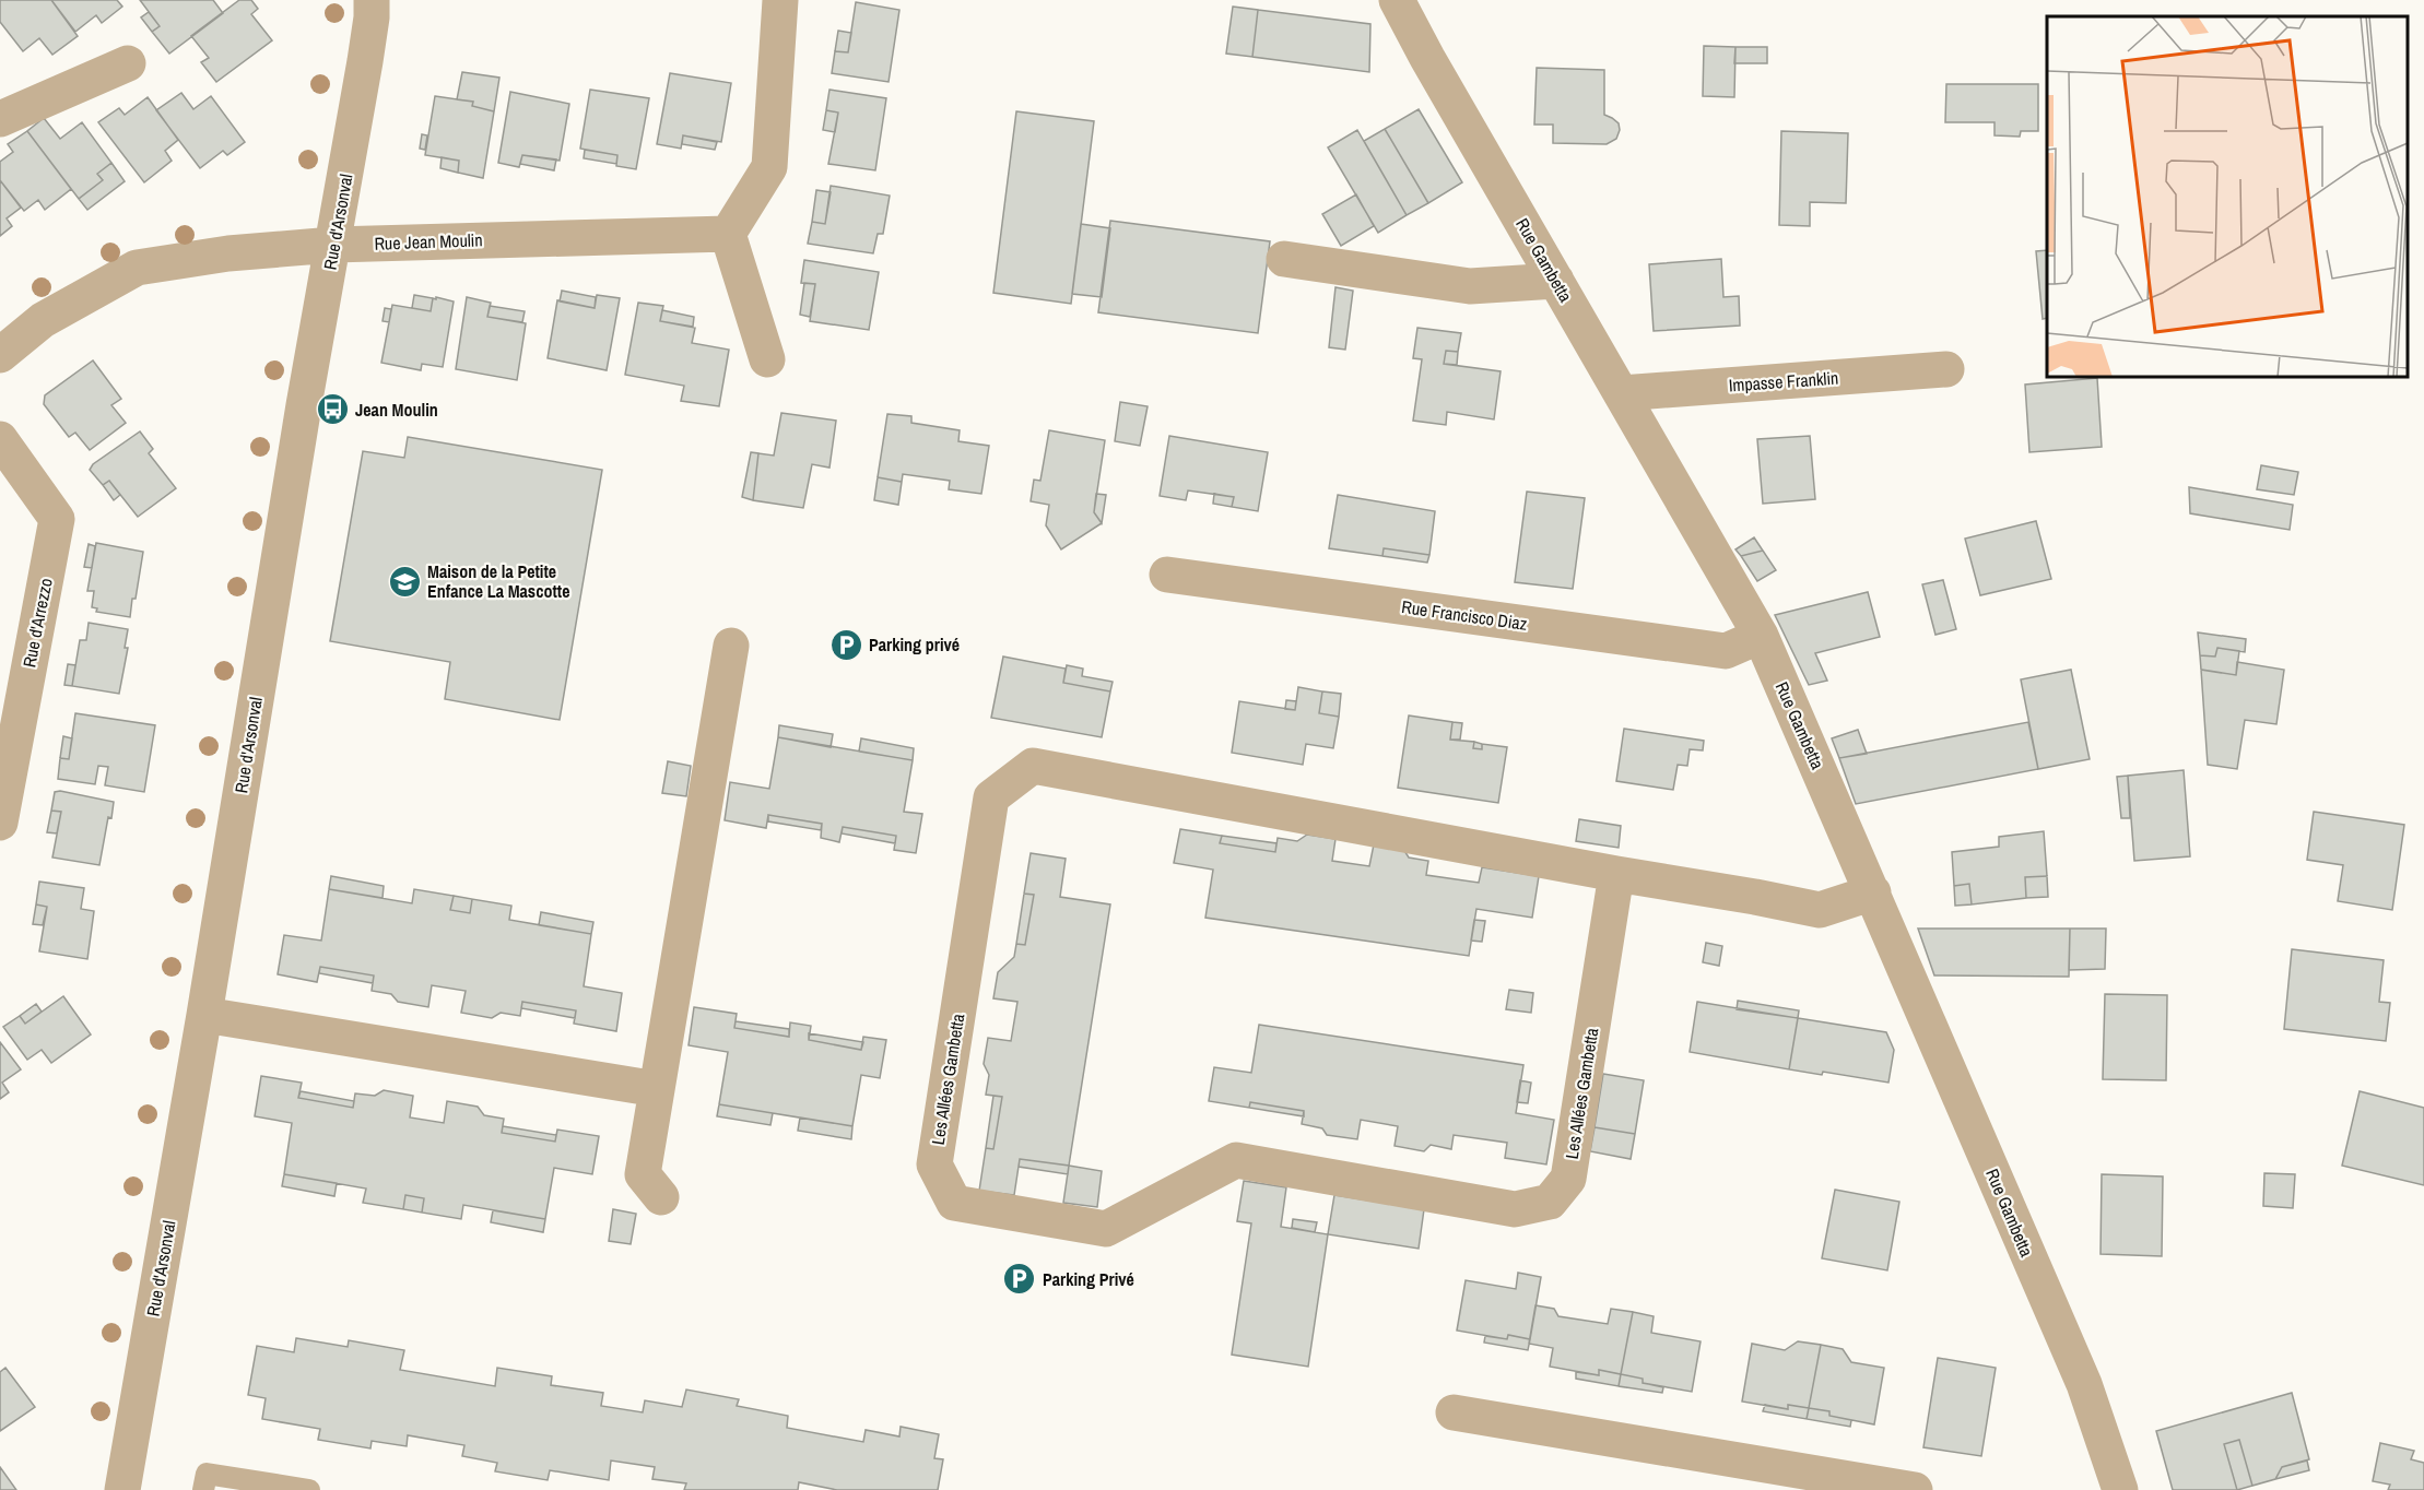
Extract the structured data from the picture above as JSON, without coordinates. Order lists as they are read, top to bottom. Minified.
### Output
{"streets":{"street":["Rue d'Arsonval","Rue Jean Moulin","Rue Gambetta","Impasse Franklin","Rue Francisco Diaz","Rue d'Arrezzo","Les Allées Gambetta"]},"crossings":[["Rue d'Arsonval","Rue Jean Moulin"],["Rue Gambetta","Impasse Franklin"],["Rue Gambetta","Rue Francisco Diaz"],["Rue Gambetta","Les Allées Gambetta"]],"places":{"bus stop":["Jean Moulin"],"school or university":["Maison de la Petite Enfance La Mascotte"],"parking":["Parking privé","Parking Privé"]}}
